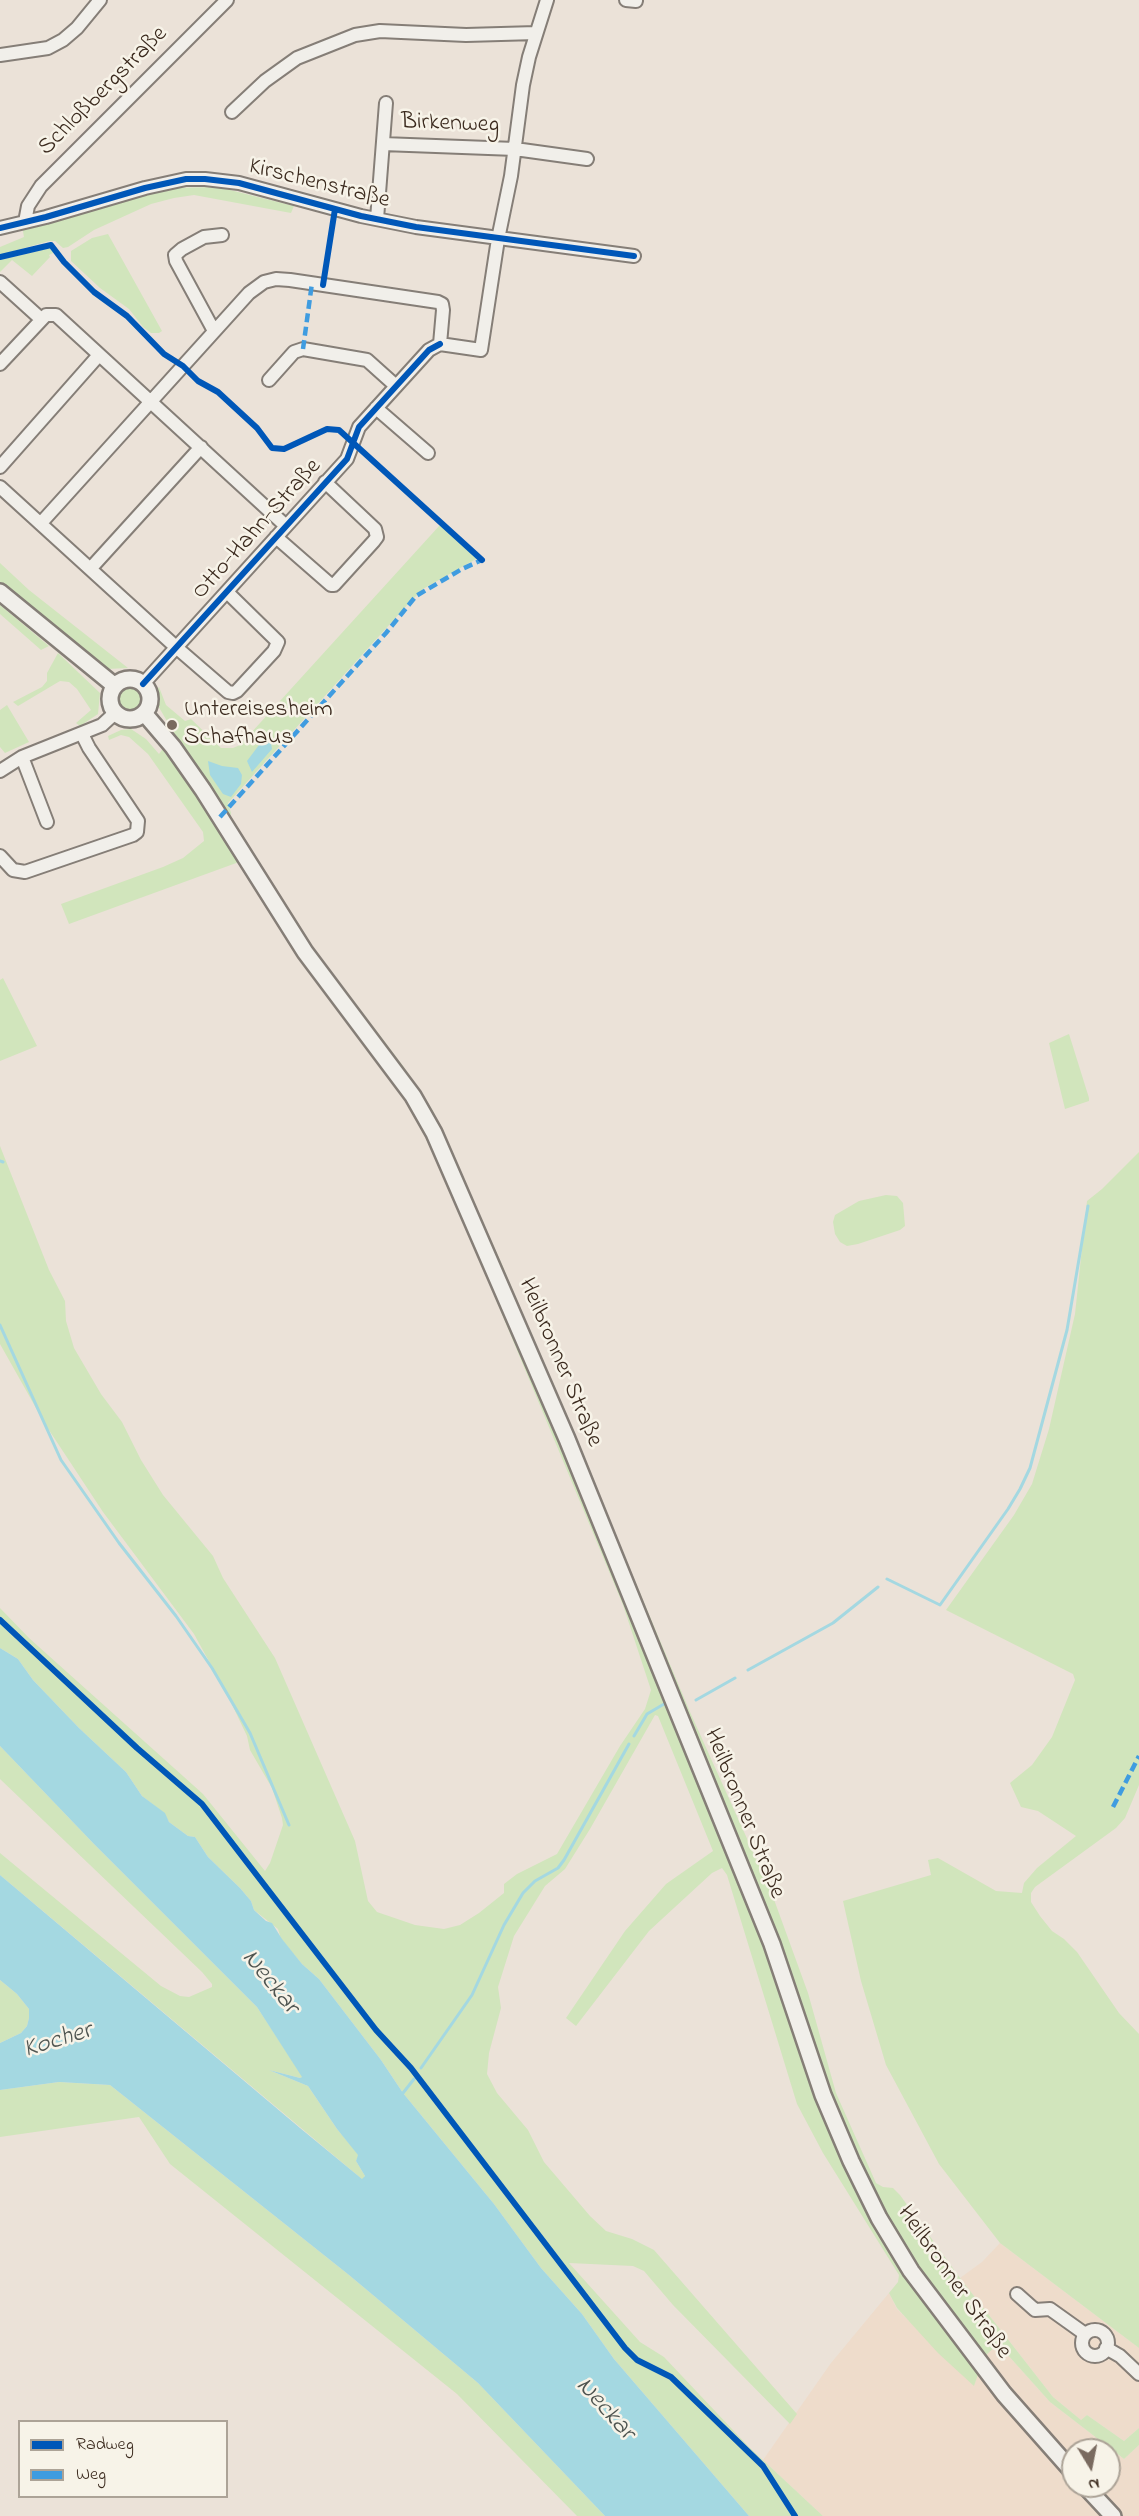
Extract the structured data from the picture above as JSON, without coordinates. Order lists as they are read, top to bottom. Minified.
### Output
{"streets":{"main road":["Heilbronner Straße"],"street":["Schloßbergstraße","Birkenweg","Kirschenstraße","Otto-Hahn-Straße"]},"crossings":[["Schloßbergstraße","Kirschenstraße"],["Otto-Hahn-Straße","Heilbronner Straße"]],"water":["Neckar","Kocher"],"places":["Untereisesheim Schafhaus"],"legend":["Radweg","Weg"],"north":"bottom"}
